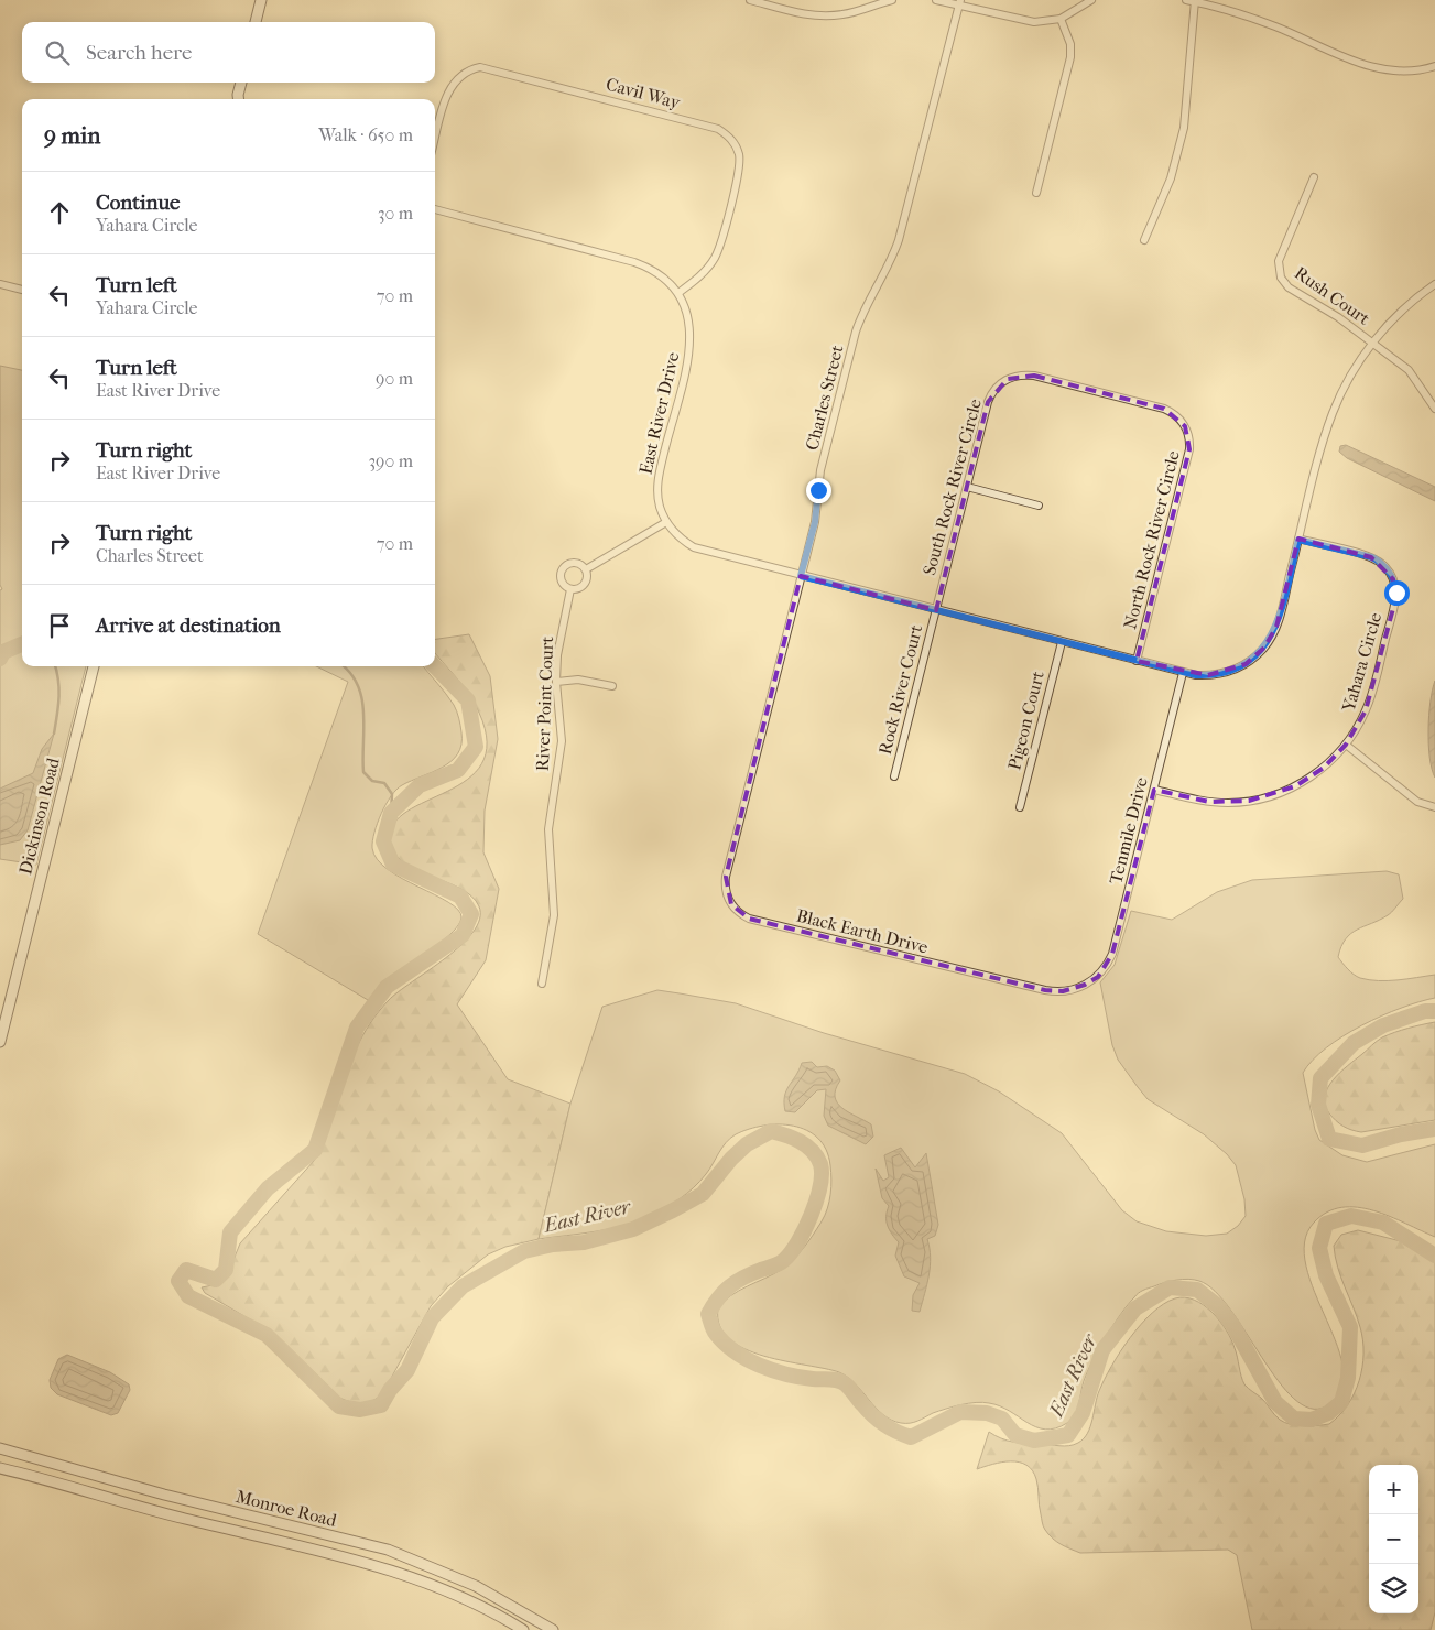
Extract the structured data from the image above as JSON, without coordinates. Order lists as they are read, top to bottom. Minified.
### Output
{"streets":{"main road":["Dickinson Road","Monroe Road"],"street":["Cavil Way","Rush Court","Charles Street","East River Drive","South Rock River Circle","North Rock River Circle","Yahara Circle","Rock River Court","River Point Court","Pigeon Court","Tenmile Drive","Black Earth Drive"]},"crossings":[["Cavil Way","East River Drive"],["Rush Court","East River Drive"],["Charles Street","East River Drive"],["Charles Street","Black Earth Drive"],["East River Drive","South Rock River Circle"],["East River Drive","North Rock River Circle"],["East River Drive","Yahara Circle"],["East River Drive","Rock River Court"],["East River Drive","Pigeon Court"],["East River Drive","Tenmile Drive"],["South Rock River Circle","North Rock River Circle"],["South Rock River Circle","Rock River Court"],["Yahara Circle","Tenmile Drive"],["Tenmile Drive","Black Earth Drive"]],"water":["East River"],"page":{"search":"Search here","heading":["9 min","Walk · 650 m"],"list":[["Continue","Yahara Circle","30 m"],["Turn left","Yahara Circle","70 m"],["Turn left","East River Drive","90 m"],["Turn right","East River Drive","390 m"],["Turn right","Charles Street","70 m"],"Arrive at destination"],"map_buttons":["+","−"]}}
